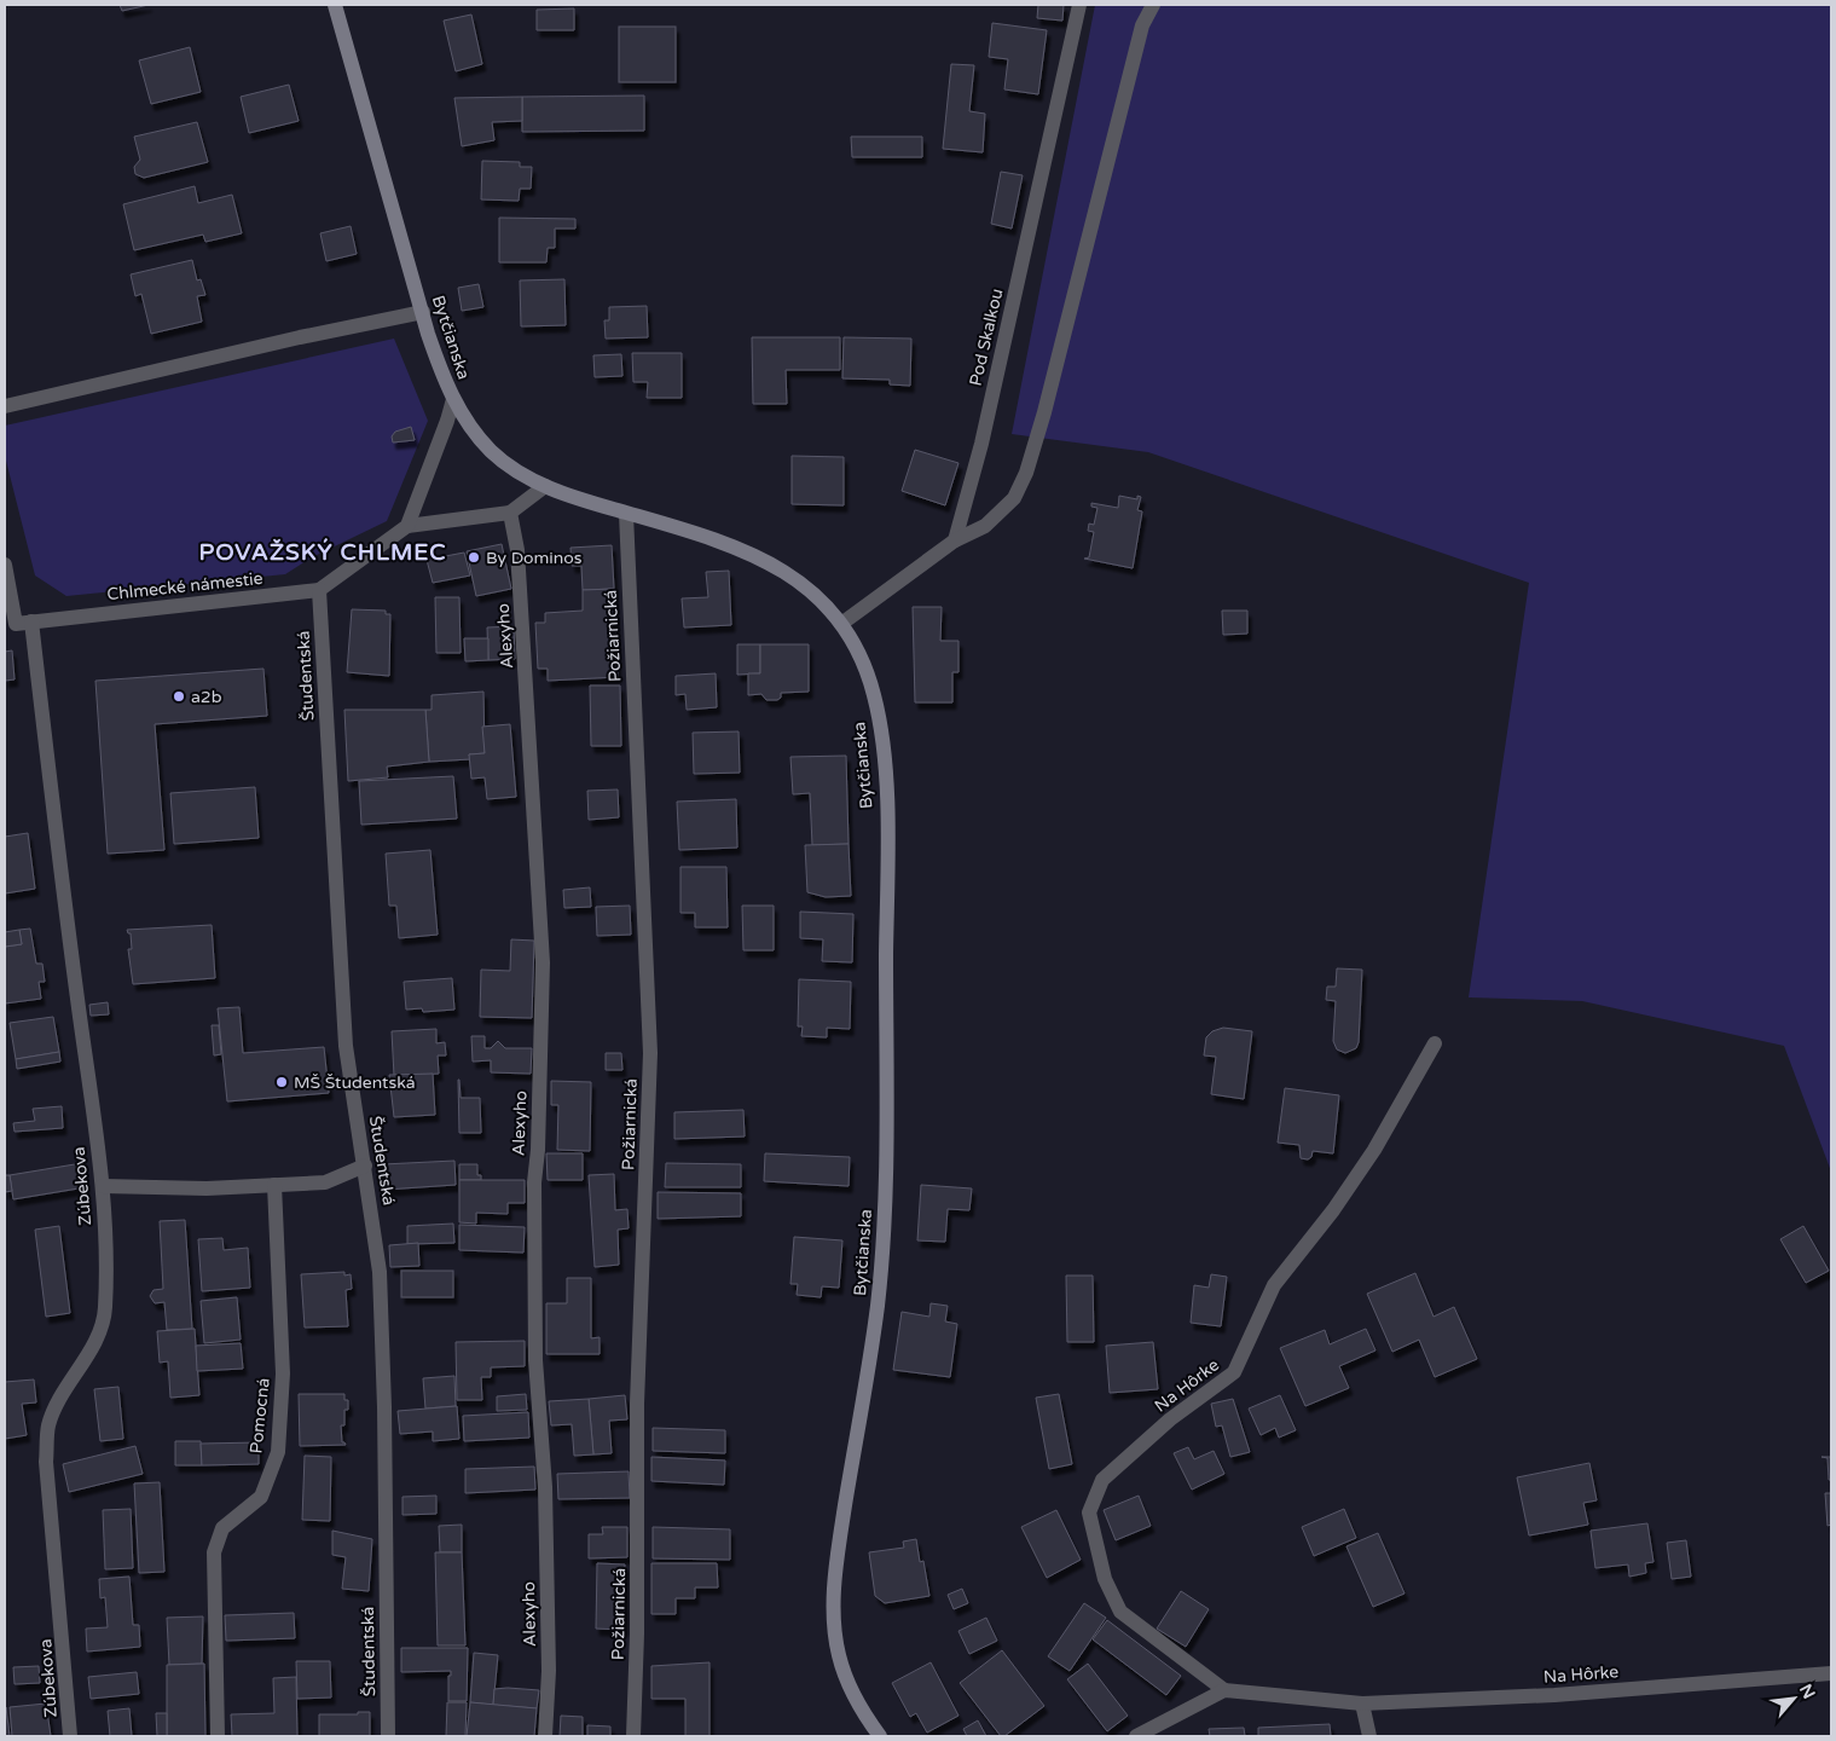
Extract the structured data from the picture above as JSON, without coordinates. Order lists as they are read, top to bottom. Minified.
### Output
{"streets":{"main road":["Bytčianska"],"street":["Pod Skalkou","Chlmecké námestie","Alexyho","Požiarnická","Študentská","Zúbekova","Na Hôrke","Pomocná"]},"crossings":[["Bytčianska","Požiarnická"],["Chlmecké námestie","Študentská"],["Chlmecké námestie","Zúbekova"]],"districts":["POVAŽSKÝ CHLMEC"],"places":["By Dominos","a2b","MŠ Študentská"],"north":"top right"}
